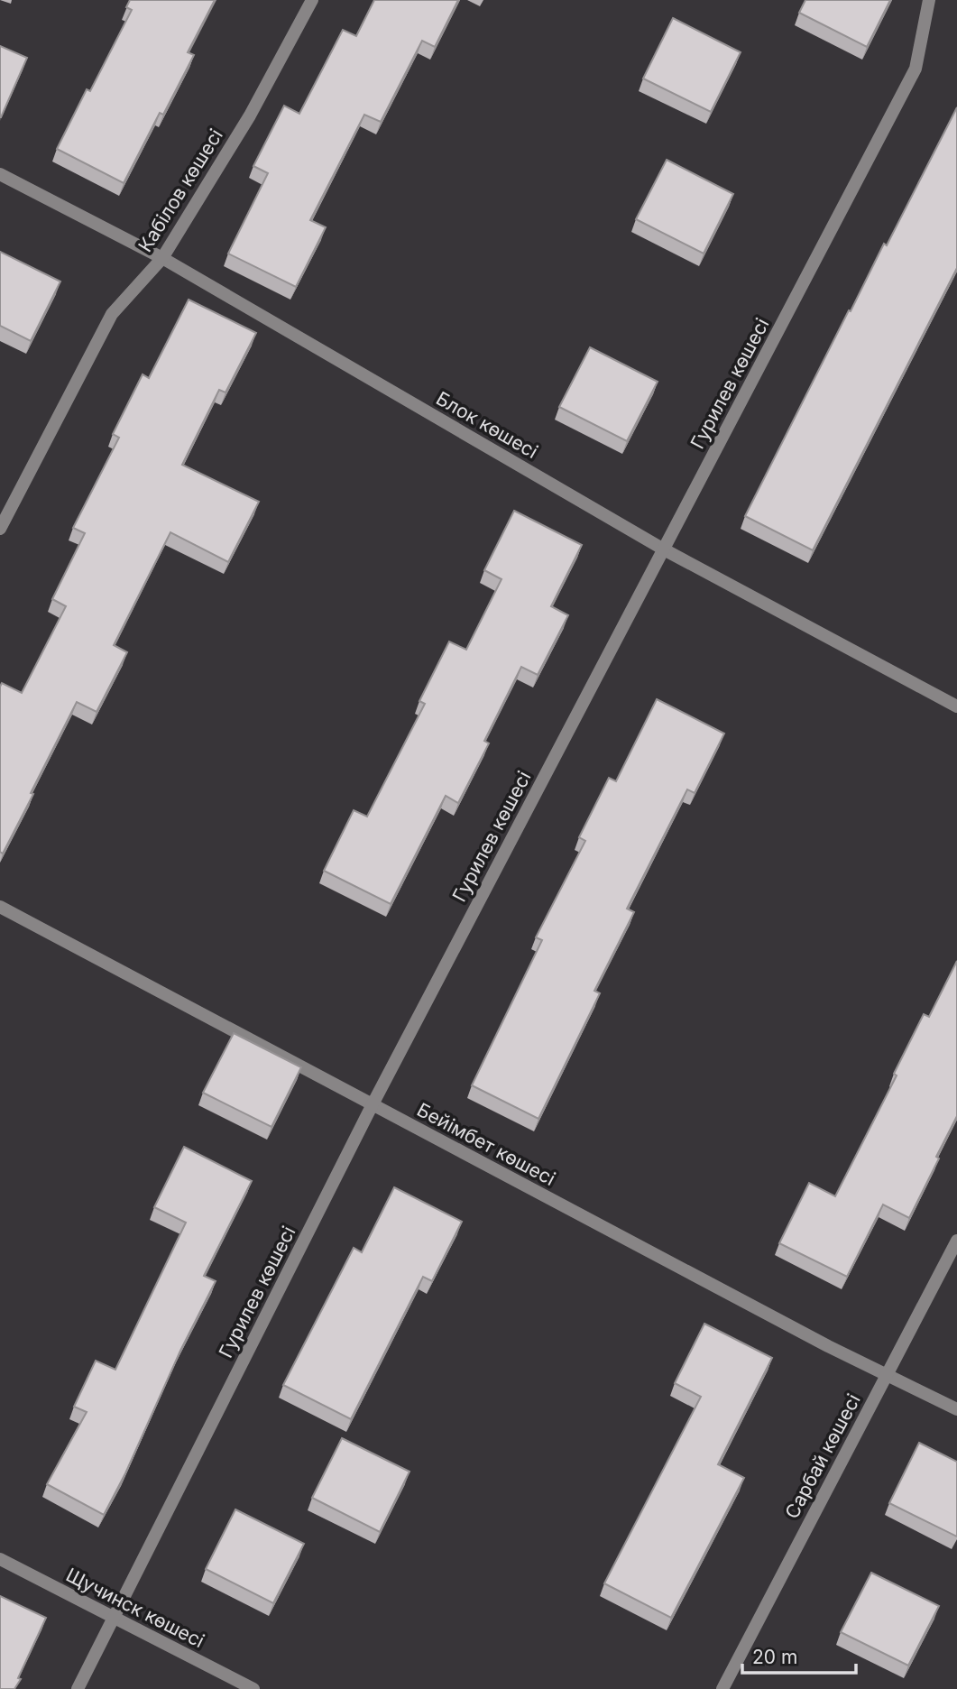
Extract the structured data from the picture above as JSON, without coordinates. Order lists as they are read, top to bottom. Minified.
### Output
{"streets":{"street":["Кабілов көшесі","Гурилев көшесі","Блок көшесі","Бейімбет көшесі","Сарбай көшесі","Щучинск көшесі"]},"crossings":[["Кабілов көшесі","Блок көшесі"],["Гурилев көшесі","Блок көшесі"],["Гурилев көшесі","Бейімбет көшесі"],["Гурилев көшесі","Щучинск көшесі"],["Бейімбет көшесі","Сарбай көшесі"]],"scale_bar":"20 m"}
